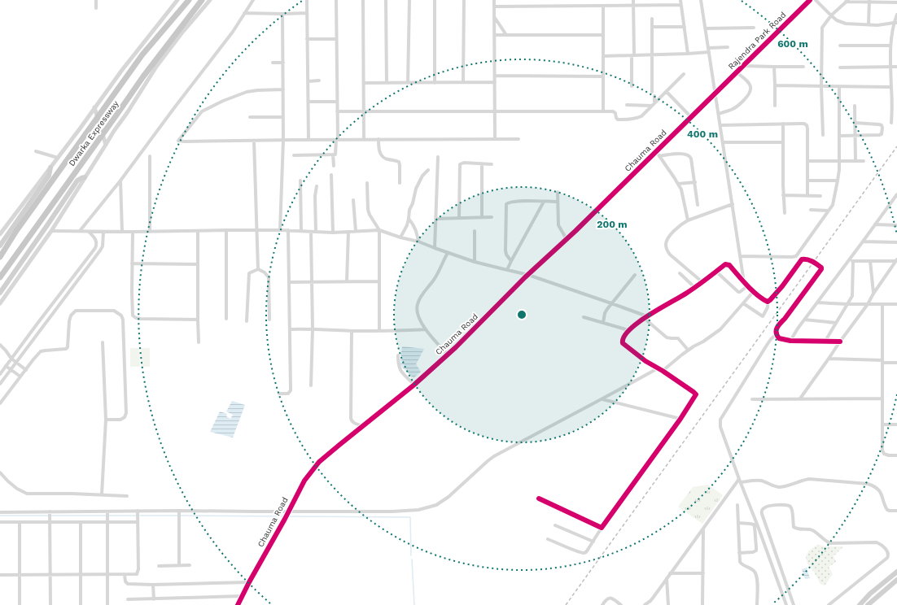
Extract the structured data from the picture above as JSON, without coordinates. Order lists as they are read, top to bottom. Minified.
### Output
{"streets":{"highway":["Dwarka Expressway"],"street":["Rajendra Park Road","Chauma Road"]},"crossings":[["Rajendra Park Road","Chauma Road"]],"rings":["600 m","400 m","200 m"]}
